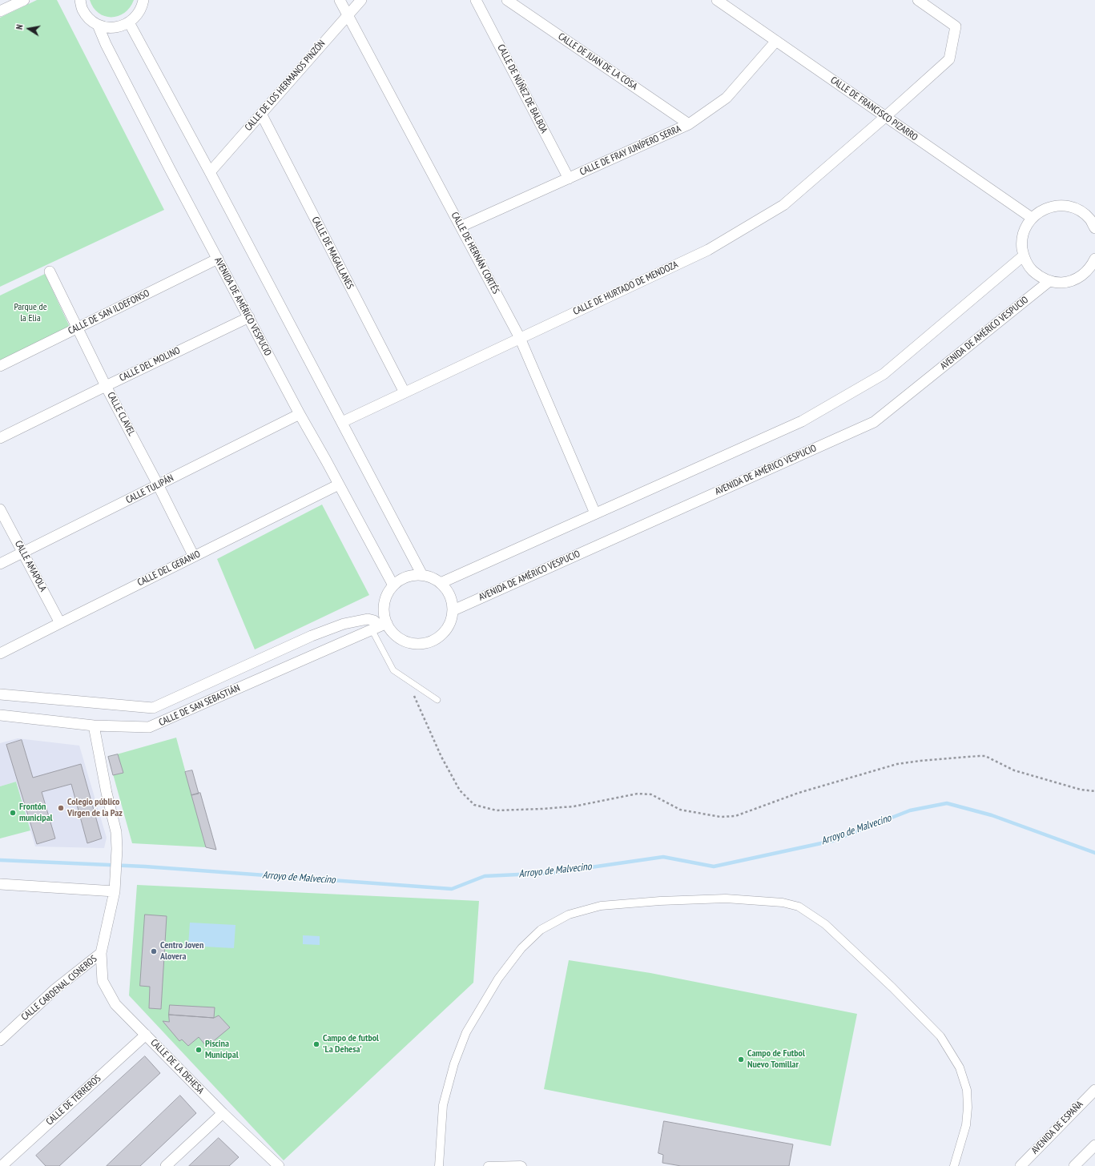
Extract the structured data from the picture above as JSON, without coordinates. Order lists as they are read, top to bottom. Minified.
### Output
{"streets":{"street":["CALLE DE JUAN DE LA COSA","CALLE DE LOS HERMANOS PINZÓN","CALLE DE NÚÑEZ DE BALBOA","CALLE DE FRANCISCO PIZARRO","CALLE DE FRAY JUNÍPERO SERRA","CALLE DE MAGALLANES","CALLE DE HERNÁN CORTÉS","CALLE DE HURTADO DE MENDOZA","AVENIDA DE AMÉRICO VESPUCIO","CALLE DE SAN ILDEFONSO","CALLE DEL MOLINO","CALLE CLAVEL","CALLE TULIPÁN","CALLE AMAPOLA","CALLE DEL GERANIO","CALLE DE SAN SEBASTIÁN","CALLE CARDENAL CISNEROS","CALLE DE LA DEHESA","CALLE DE TERREROS","AVENIDA DE ESPAÑA"]},"crossings":[["CALLE DE JUAN DE LA COSA","CALLE DE FRAY JUNÍPERO SERRA"],["CALLE DE LOS HERMANOS PINZÓN","CALLE DE MAGALLANES"],["CALLE DE LOS HERMANOS PINZÓN","CALLE DE HERNÁN CORTÉS"],["CALLE DE NÚÑEZ DE BALBOA","CALLE DE FRAY JUNÍPERO SERRA"],["CALLE DE FRANCISCO PIZARRO","CALLE DE FRAY JUNÍPERO SERRA"],["CALLE DE FRANCISCO PIZARRO","CALLE DE HURTADO DE MENDOZA"],["CALLE DE FRAY JUNÍPERO SERRA","CALLE DE HERNÁN CORTÉS"],["CALLE DE MAGALLANES","CALLE DE HURTADO DE MENDOZA"],["CALLE DE HERNÁN CORTÉS","CALLE DE HURTADO DE MENDOZA"],["AVENIDA DE AMÉRICO VESPUCIO","CALLE DE SAN ILDEFONSO"],["AVENIDA DE AMÉRICO VESPUCIO","CALLE DEL MOLINO"],["AVENIDA DE AMÉRICO VESPUCIO","CALLE TULIPÁN"],["AVENIDA DE AMÉRICO VESPUCIO","CALLE DEL GERANIO"],["AVENIDA DE AMÉRICO VESPUCIO","CALLE DE SAN SEBASTIÁN"],["CALLE DE SAN ILDEFONSO","CALLE CLAVEL"],["CALLE DEL MOLINO","CALLE CLAVEL"],["CALLE CLAVEL","CALLE TULIPÁN"],["CALLE CLAVEL","CALLE DEL GERANIO"],["CALLE TULIPÁN","CALLE AMAPOLA"],["CALLE AMAPOLA","CALLE DEL GERANIO"],["CALLE DE SAN SEBASTIÁN","CALLE CARDENAL CISNEROS"],["CALLE CARDENAL CISNEROS","CALLE DE LA DEHESA"],["CALLE DE LA DEHESA","CALLE DE TERREROS"]],"water":["Arroyo de Malvecino"],"parks":["Parque de la Elia"],"places":["Colegio público Virgen de la Paz","Frontón municipal","Centro Joven Alovera","Campo de futbol 'La Dehesa'","Piscina Municipal","Campo de Futbol Nuevo Tomillar"],"north":"left"}
